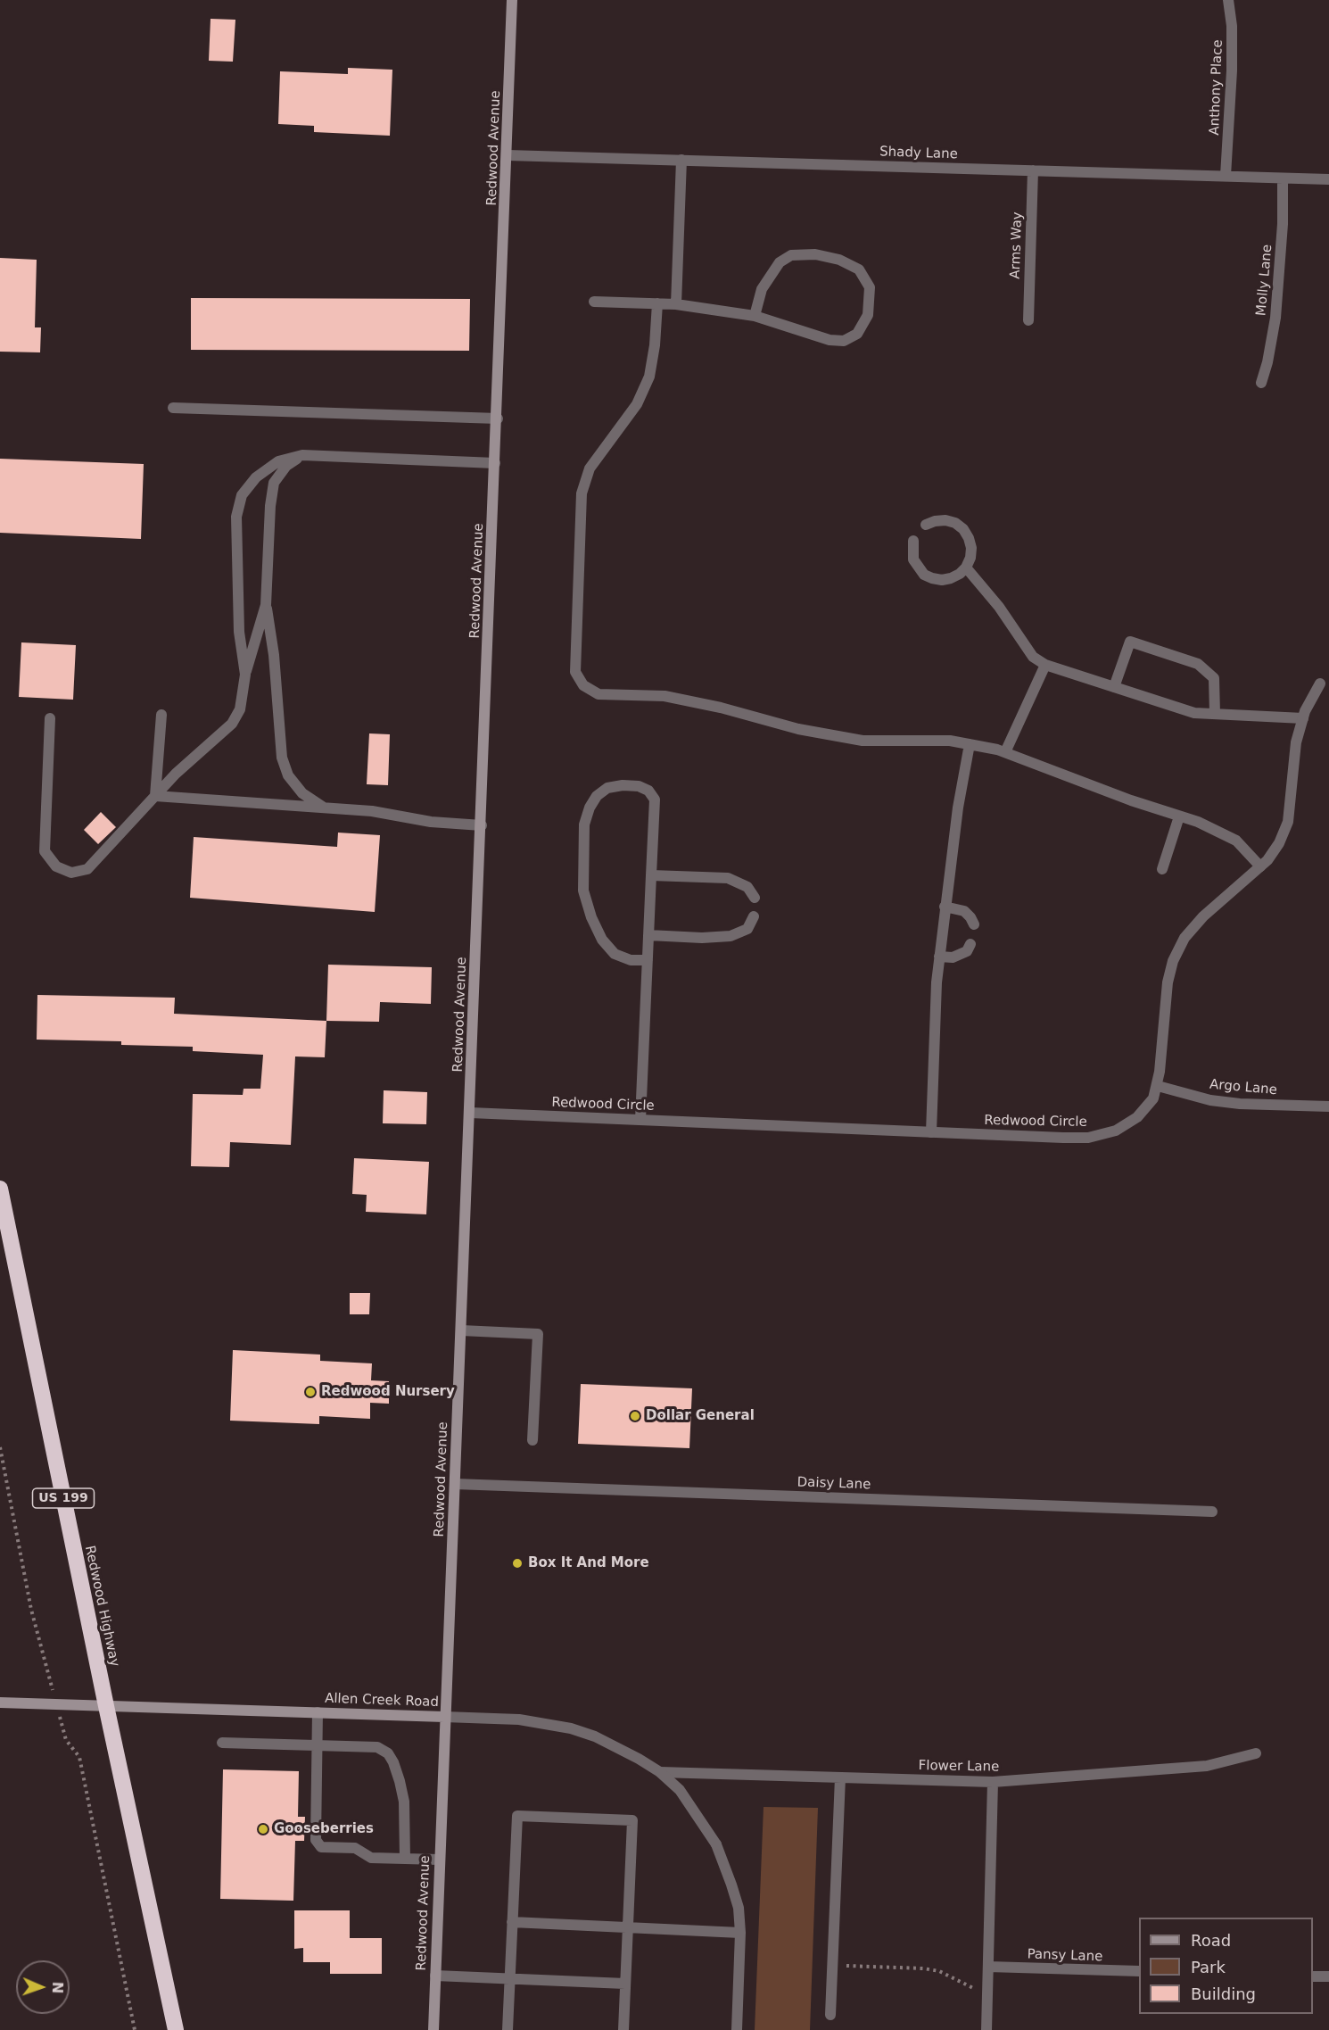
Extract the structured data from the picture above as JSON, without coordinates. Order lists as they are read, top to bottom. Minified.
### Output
{"streets":{"highway":["US 199","Redwood Highway"],"main road":["Redwood Avenue","Allen Creek Road"],"street":["Anthony Place","Shady Lane","Arms Way","Molly Lane","Argo Lane","Redwood Circle","Daisy Lane","Flower Lane","Pansy Lane"]},"crossings":[["Anthony Place","Shady Lane"],["Redwood Avenue","Shady Lane"],["Redwood Avenue","Redwood Circle"],["Redwood Avenue","Daisy Lane"],["Redwood Avenue","Allen Creek Road"],["Shady Lane","Arms Way"],["Shady Lane","Molly Lane"],["Argo Lane","Redwood Circle"],["Redwood Highway","Allen Creek Road"],["Allen Creek Road","Flower Lane"]],"places":["Redwood Nursery","Dollar General","Box It And More","Gooseberries"],"legend":["Road","Park","Building"],"north":"right"}
